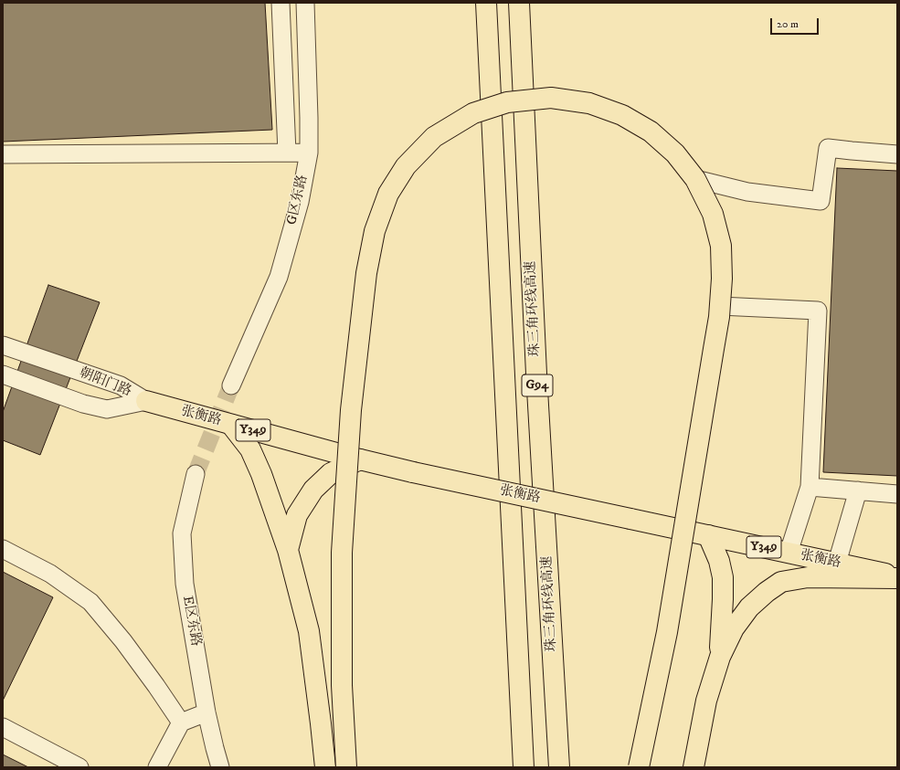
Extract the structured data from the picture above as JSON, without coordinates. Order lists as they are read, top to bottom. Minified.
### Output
{"streets":{"main road":["珠三角环线高速","G94","张衡路","Y349"],"street":["G区东路","朝阳门路","E区东路"]},"crossings":[["朝阳门路","张衡路"]],"scale_bar":"20 m"}
